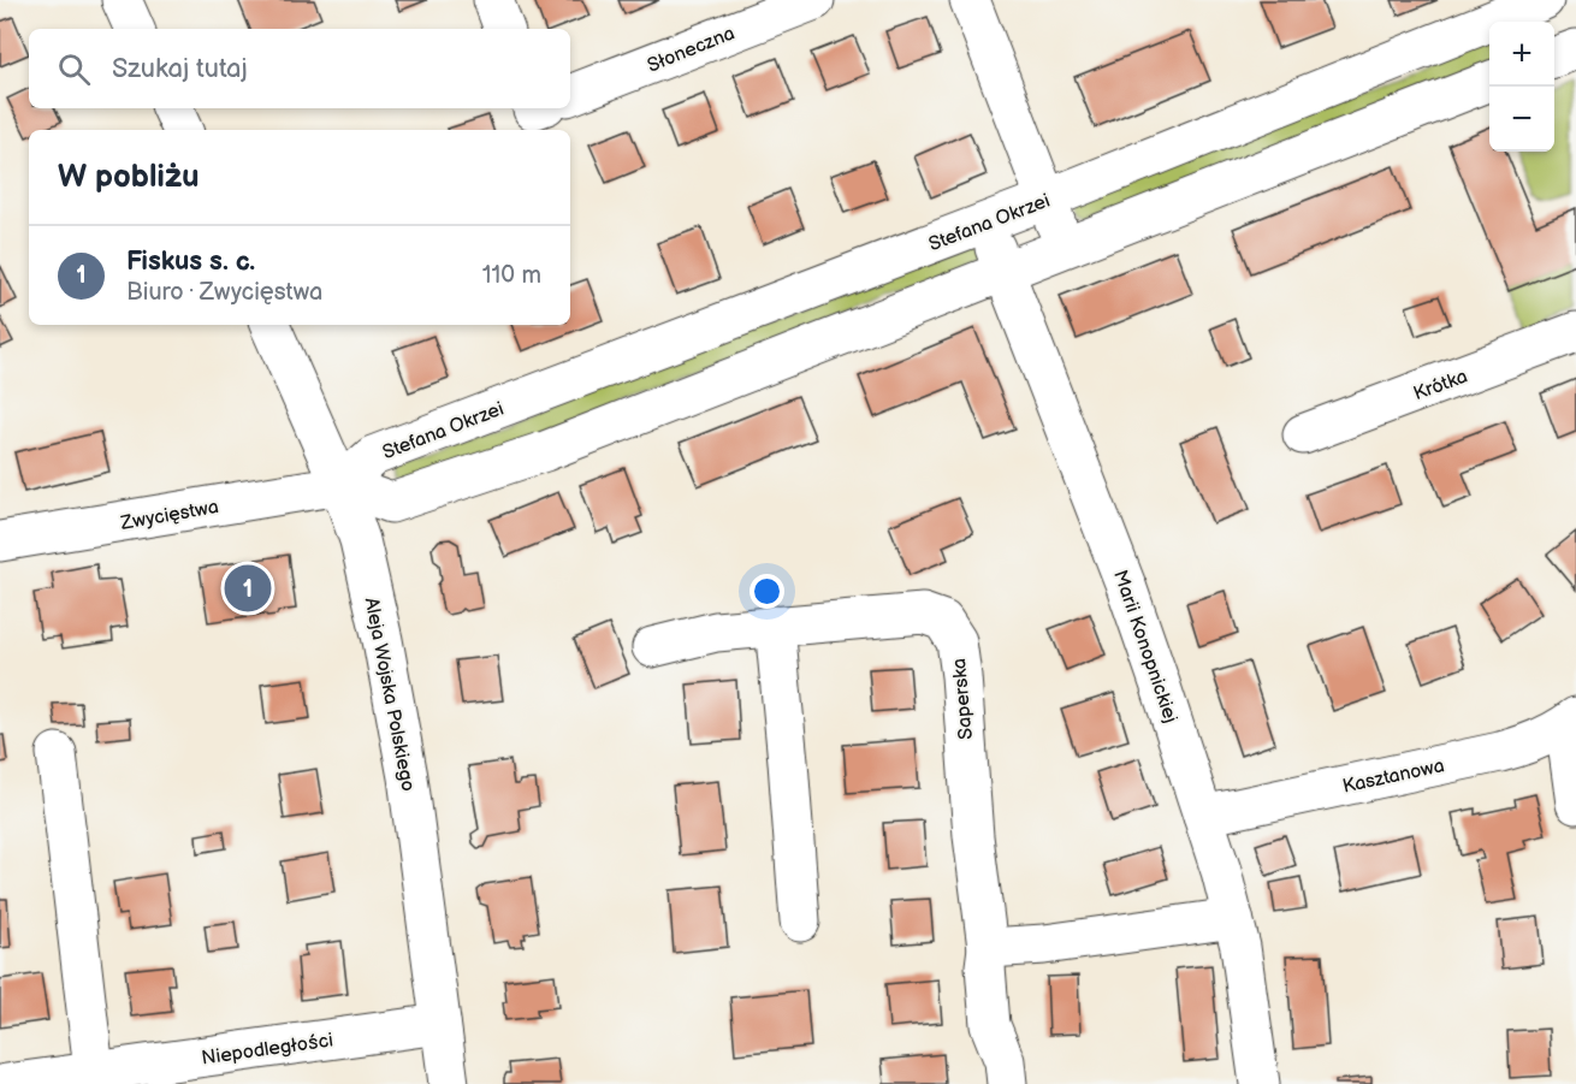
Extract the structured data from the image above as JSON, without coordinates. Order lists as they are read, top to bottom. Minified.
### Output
{"streets":{"street":["Słoneczna","Stefana Okrzei","Krótka","Zwycięstwa","Marii Konopnickiej","Aleja Wojska Polskiego","Saperska","Kasztanowa","Niepodległości"]},"crossings":[["Stefana Okrzei","Zwycięstwa"],["Stefana Okrzei","Marii Konopnickiej"],["Stefana Okrzei","Aleja Wojska Polskiego"],["Zwycięstwa","Aleja Wojska Polskiego"],["Marii Konopnickiej","Kasztanowa"],["Aleja Wojska Polskiego","Niepodległości"]],"page":{"map_buttons":["+","−"],"search":"Szukaj tutaj","heading":"W pobliżu","list":[{"mark":"1","name":"Fiskus s. c.","note":"Biuro · Zwycięstwa","value":"110 m"}],"pins":"1"}}
